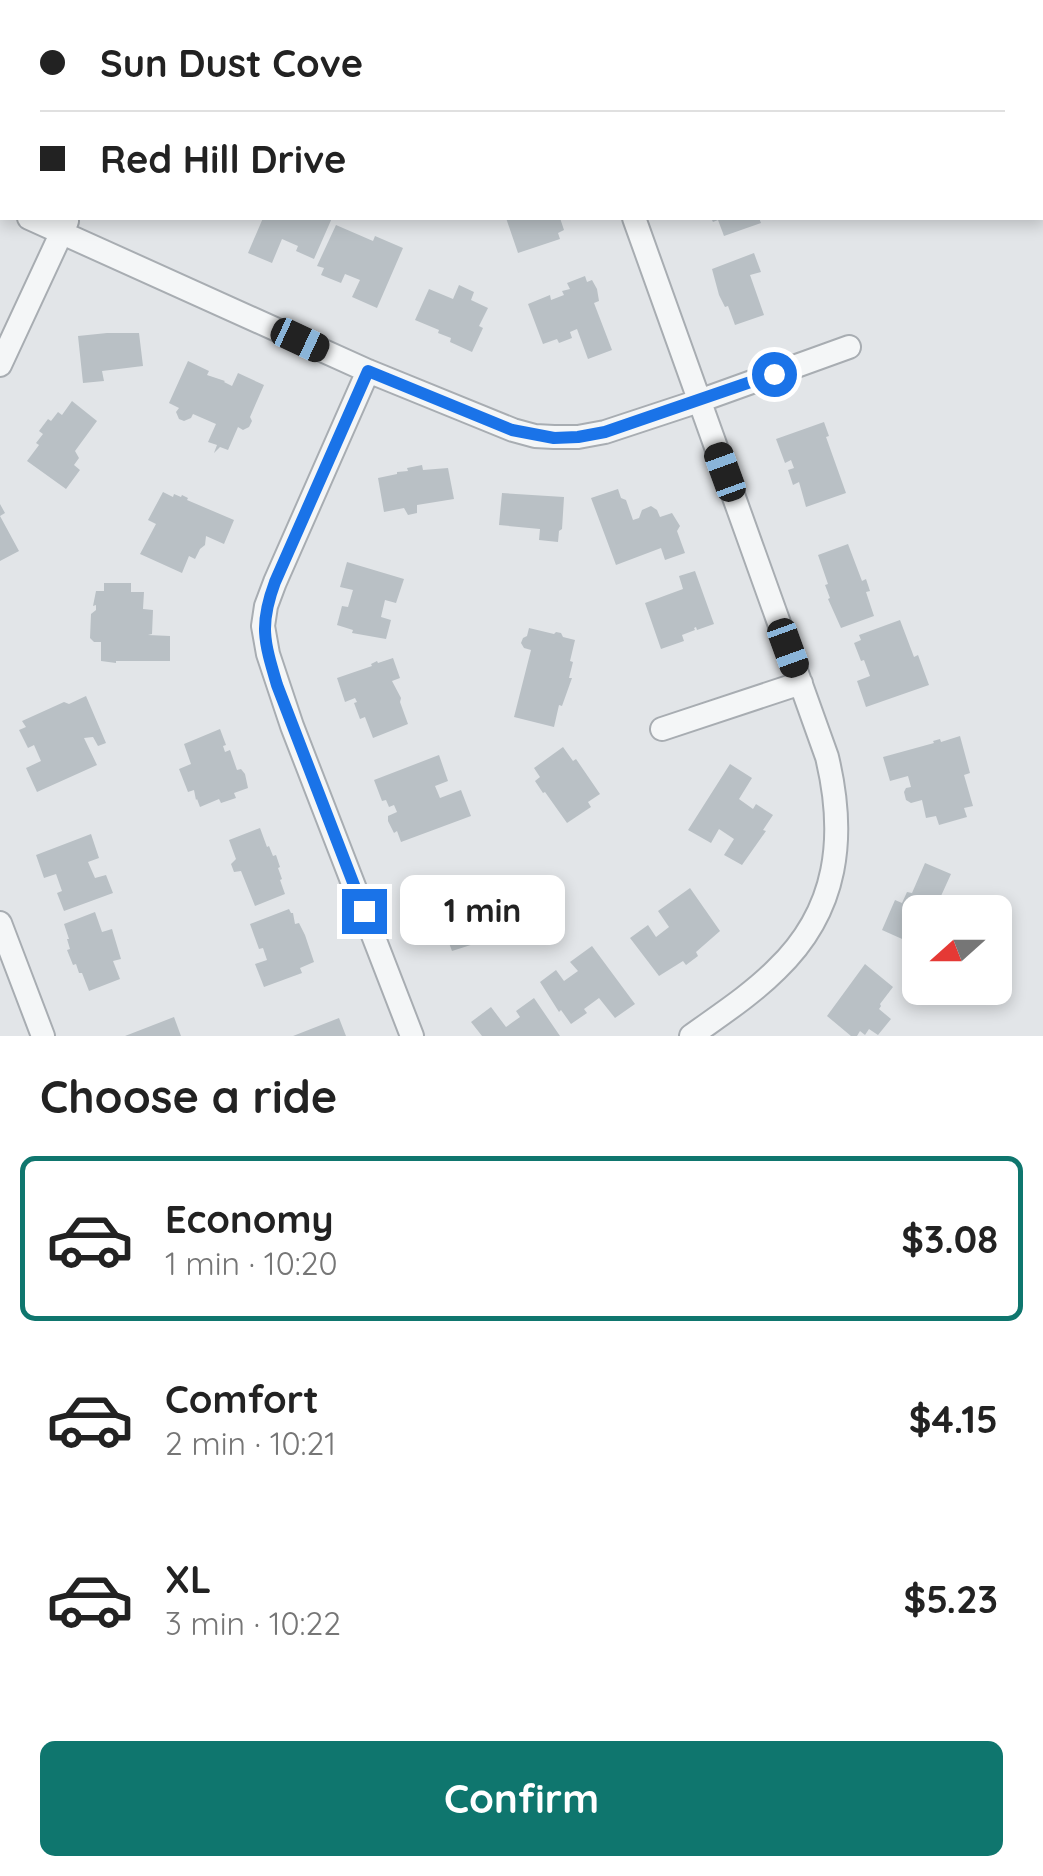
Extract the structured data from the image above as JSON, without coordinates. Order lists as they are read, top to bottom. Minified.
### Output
{"north":"left","page":{"banner":["Sun Dust Cove","Red Hill Drive"],"bubble":"1 min","heading":"Choose a ride","list":[{"name":"Economy","note":"1 min · 10:20","value":"$3.08"},{"name":"Comfort","note":"2 min · 10:21","value":"$4.15"},{"name":"XL","note":"3 min · 10:22","value":"$5.23"}],"buttons":"Confirm"}}
